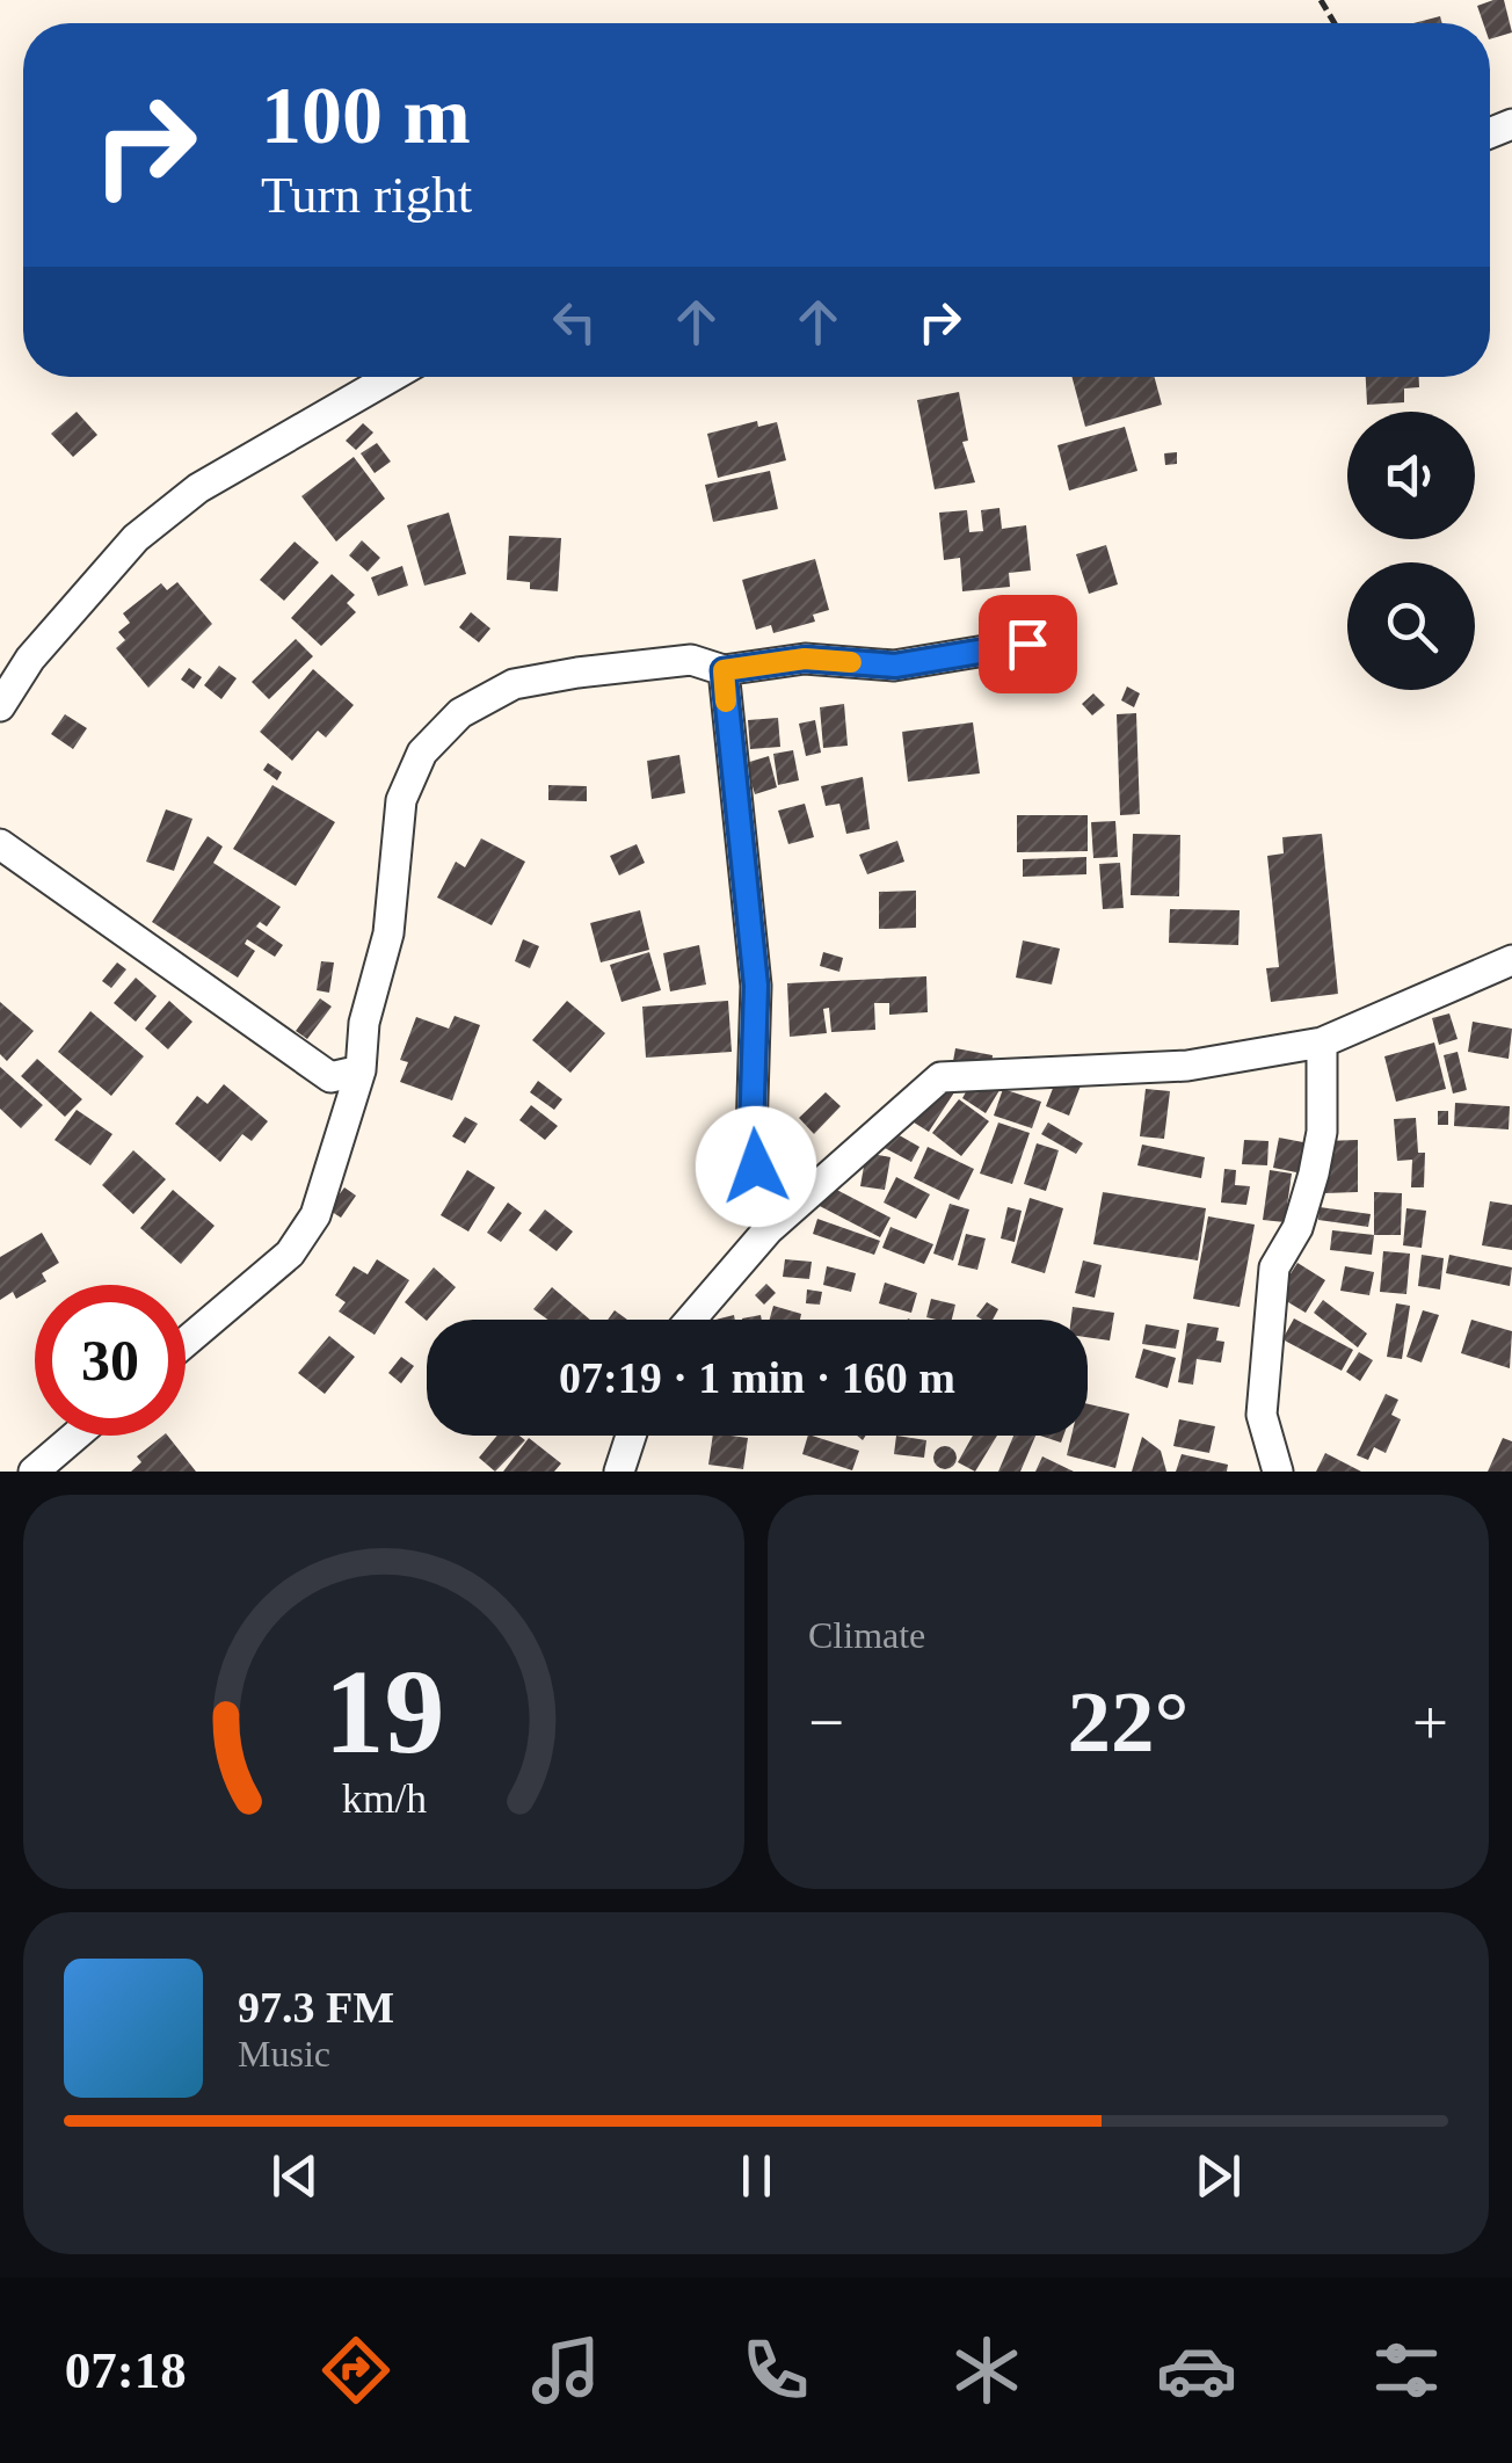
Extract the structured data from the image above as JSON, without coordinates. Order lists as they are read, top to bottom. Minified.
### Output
{"page":{"turn":["100 m","Turn right"],"limit":"30","trip":"07:19 · 1 min · 160 m","tile":"Climate","heat":["−","22°","+"],"song":["97.3 FM","Music"],"tabs":"07:18","gauge":["19","km/h"]}}
